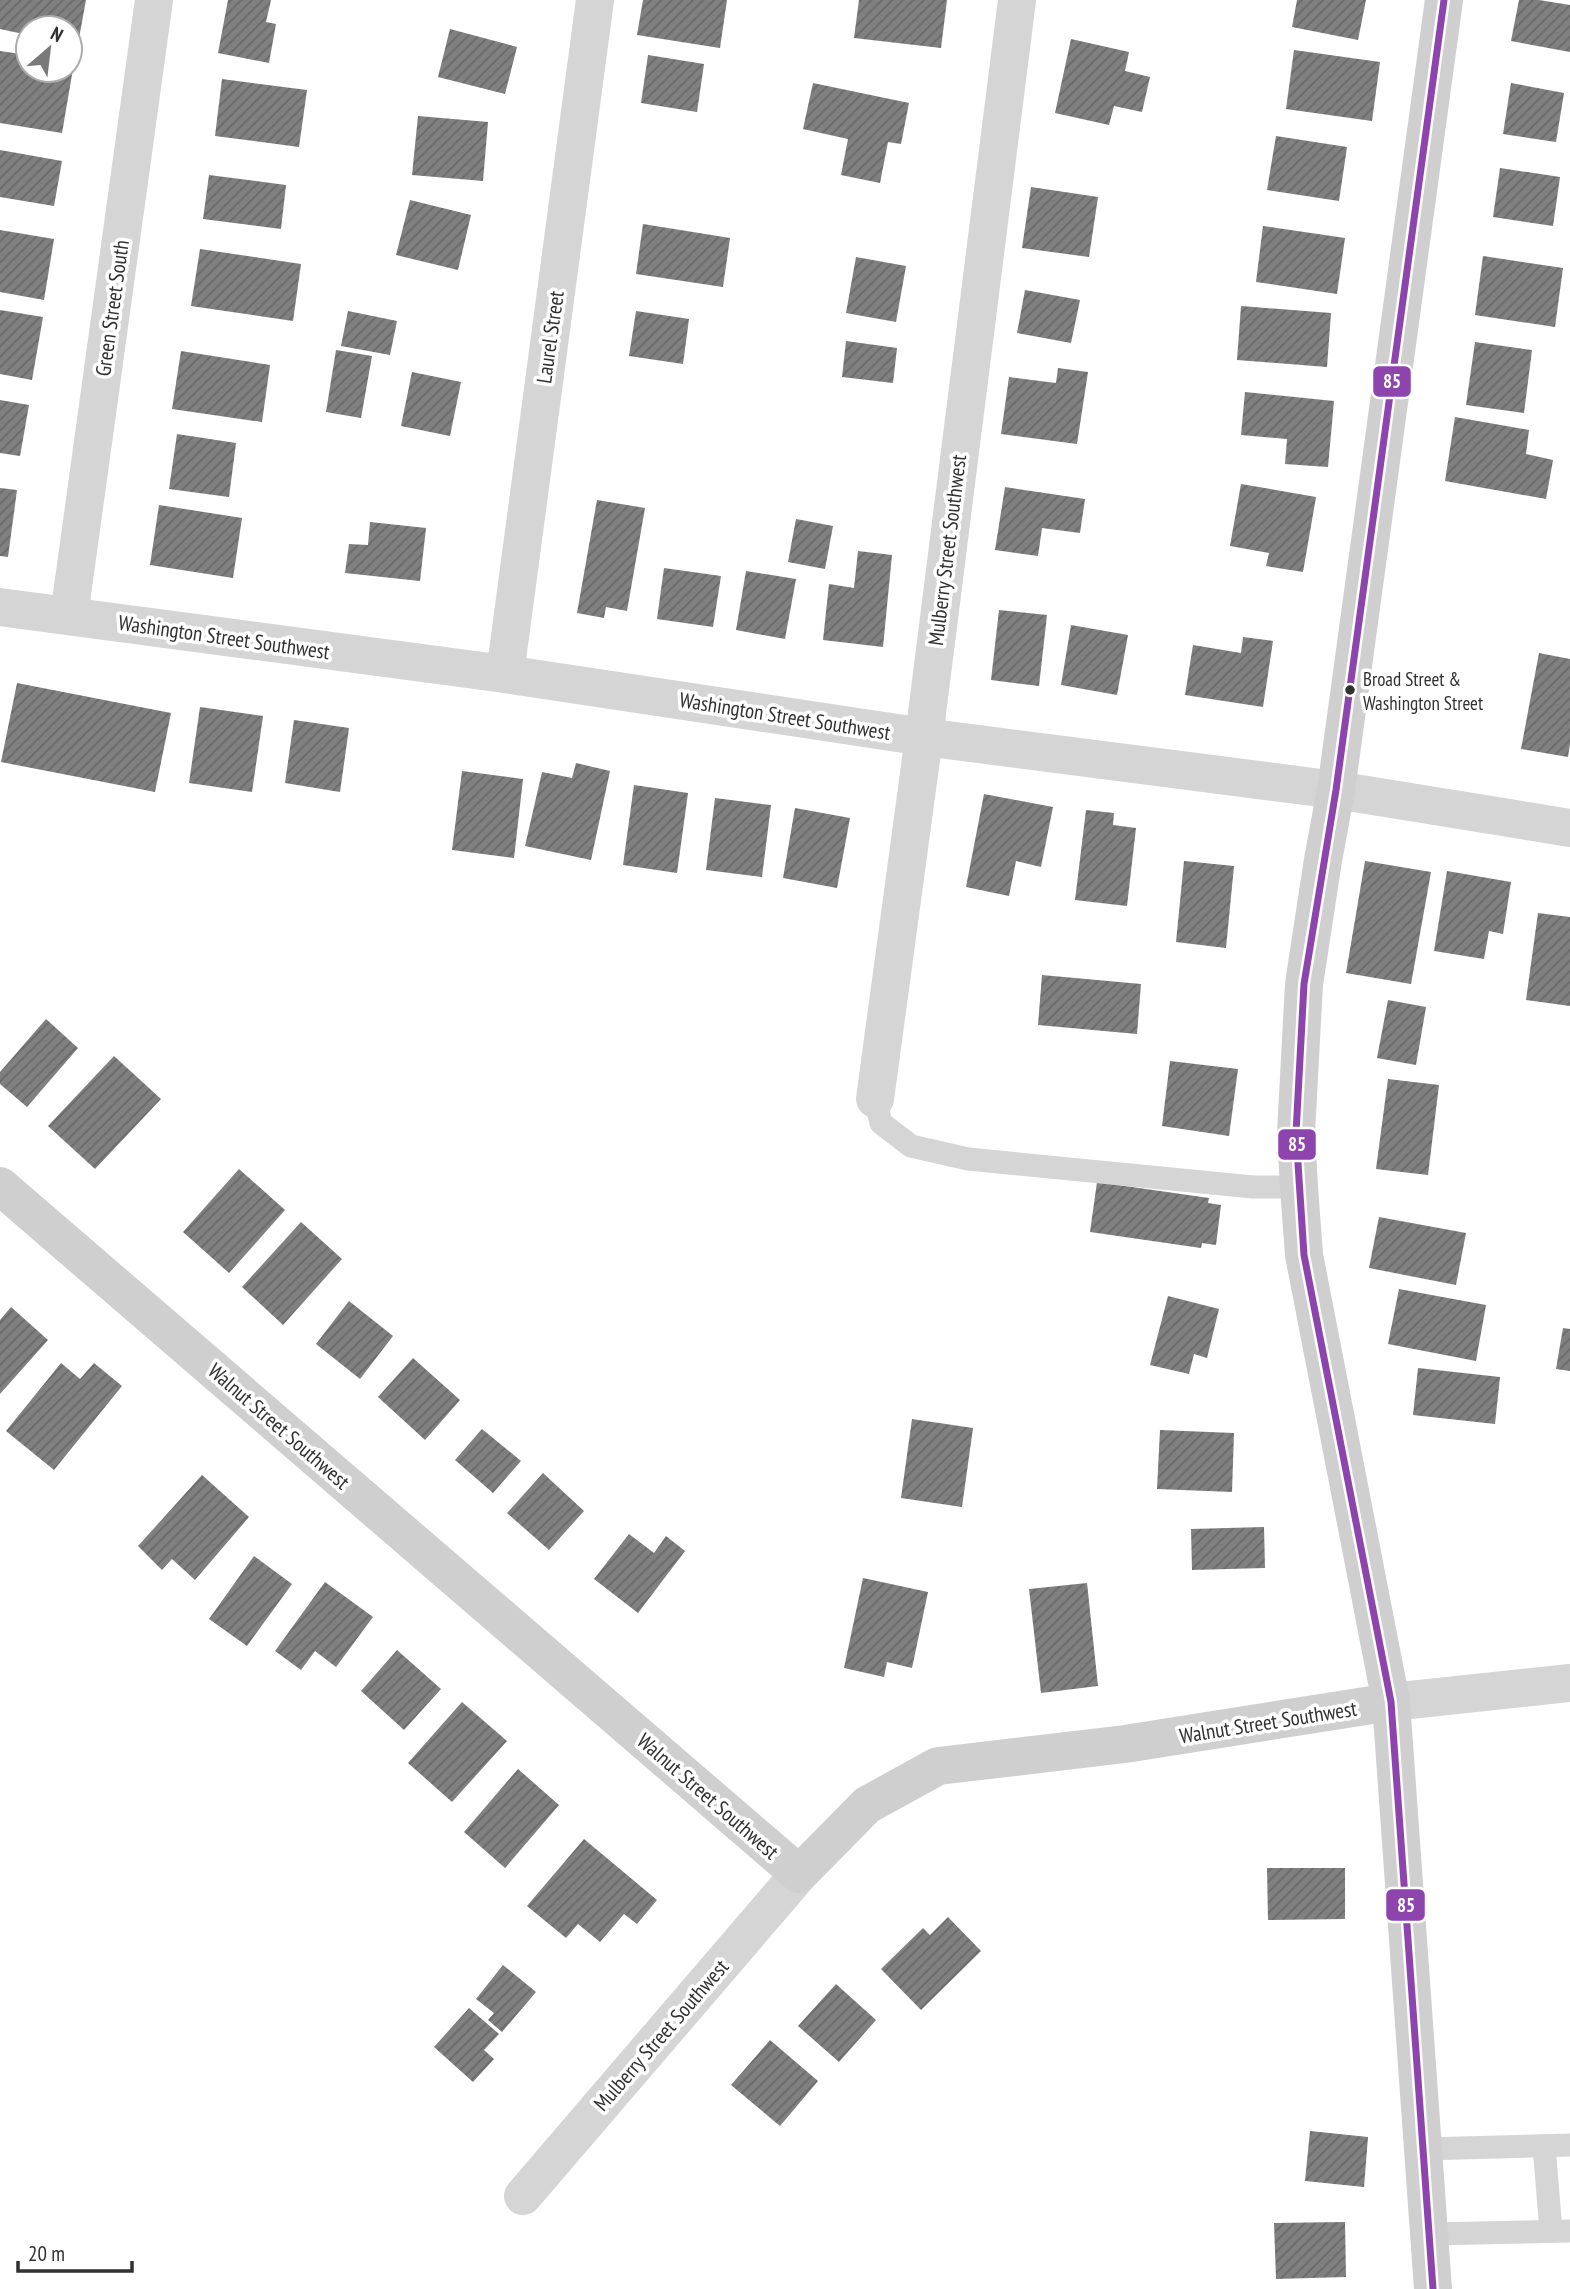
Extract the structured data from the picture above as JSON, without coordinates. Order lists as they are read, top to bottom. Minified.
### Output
{"streets":{"street":["Green Street South","Laurel Street","Mulberry Street Southwest","Washington Street Southwest","Walnut Street Southwest"]},"crossings":[["Green Street South","Washington Street Southwest"],["Laurel Street","Washington Street Southwest"],["Mulberry Street Southwest","Washington Street Southwest"],["Mulberry Street Southwest","Walnut Street Southwest"]],"places":["Broad Street & Washington Street"],"lines":["transit line 85"],"scale_bar":"20 m","north":"top right"}
